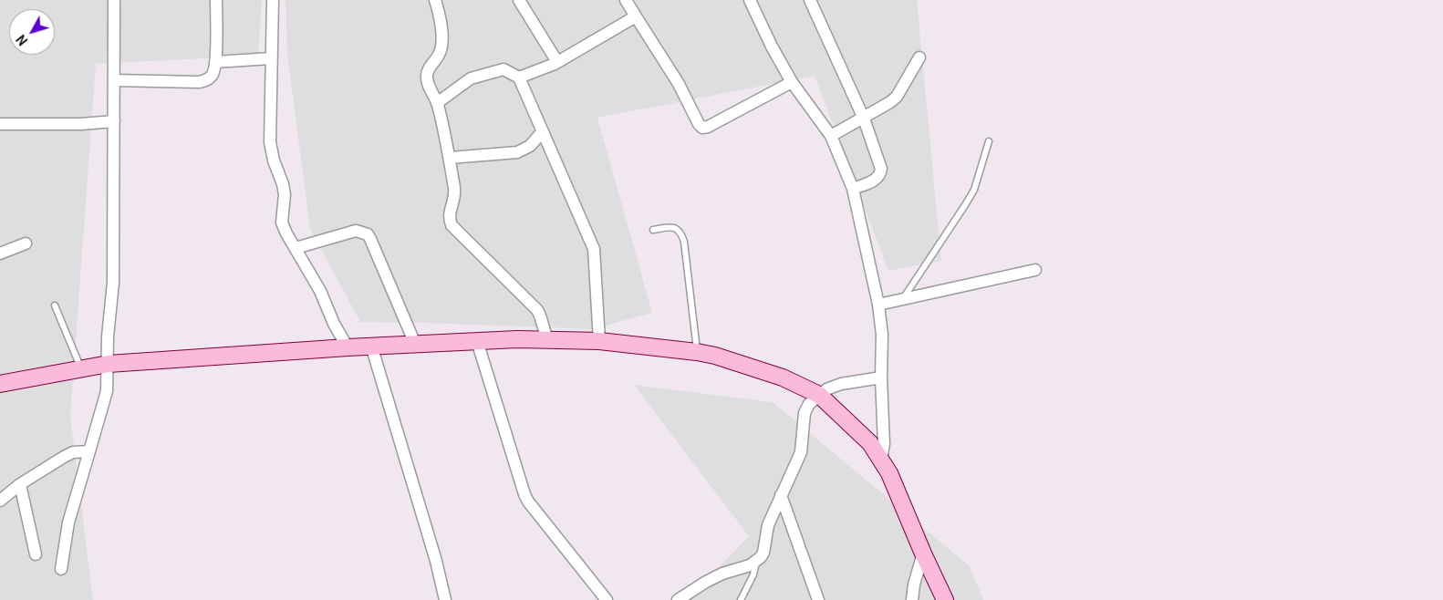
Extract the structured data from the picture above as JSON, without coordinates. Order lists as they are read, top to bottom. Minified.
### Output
{"north":"bottom left"}
